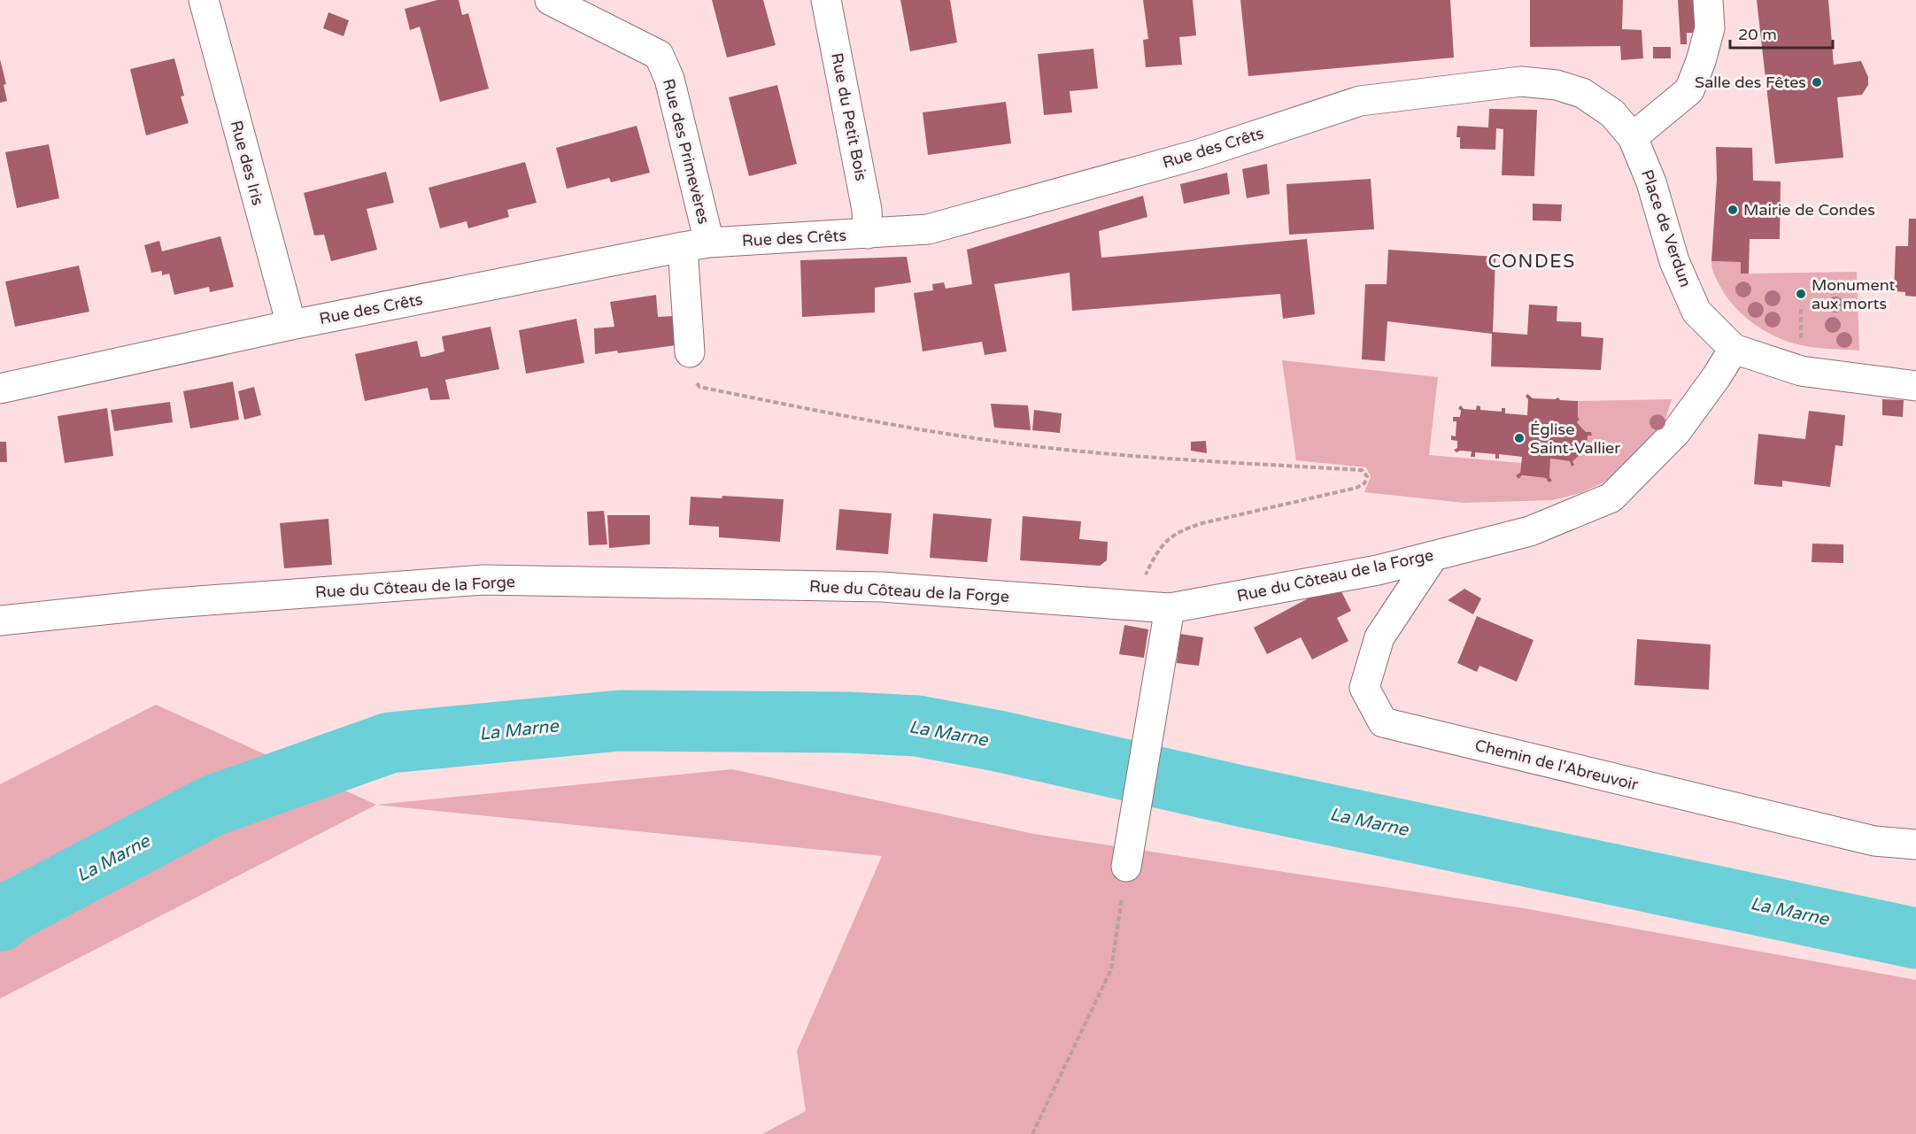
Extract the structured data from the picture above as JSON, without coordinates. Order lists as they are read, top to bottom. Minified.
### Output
{"streets":{"street":["Rue du Petit Bois","Rue des Crêts","Rue des Primevères","Rue des Iris","Place de Verdun","Rue du Côteau de la Forge","Chemin de l'Abreuvoir"]},"crossings":[["Rue du Petit Bois","Rue des Crêts"],["Rue des Crêts","Rue des Primevères"],["Rue des Crêts","Rue des Iris"],["Rue des Crêts","Place de Verdun"],["Place de Verdun","Rue du Côteau de la Forge"],["Rue du Côteau de la Forge","Chemin de l'Abreuvoir"]],"districts":["CONDES"],"water":["La Marne"],"places":["Salle des Fêtes","Mairie de Condes","Monument aux morts","Église Saint-Vallier"],"scale_bar":"20 m"}
